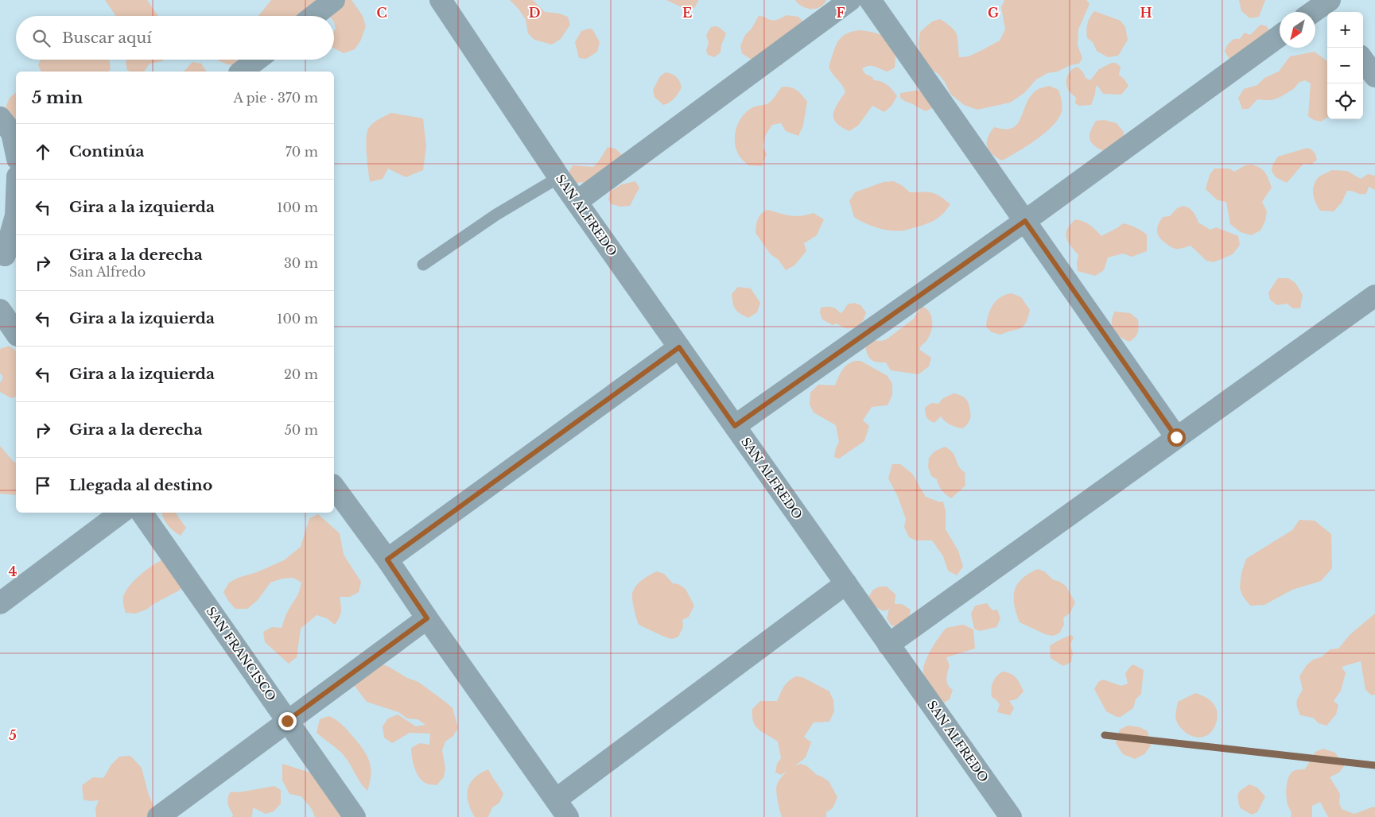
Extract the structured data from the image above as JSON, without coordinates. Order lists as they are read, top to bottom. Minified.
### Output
{"streets":{"street":["SAN ALFREDO","SAN FRANCISCO"]},"north":"bottom left","page":{"map_buttons":["+","−"],"search":"Buscar aquí","heading":["5 min","A pie · 370 m"],"list":[["Continúa","70 m"],["Gira a la izquierda","100 m"],["Gira a la derecha","San Alfredo","30 m"],["Gira a la izquierda","100 m"],["Gira a la izquierda","20 m"],["Gira a la derecha","50 m"],"Llegada al destino"]},"grid":{"columns":["C","D","E","F","G","H"],"rows":["4","5"]}}
